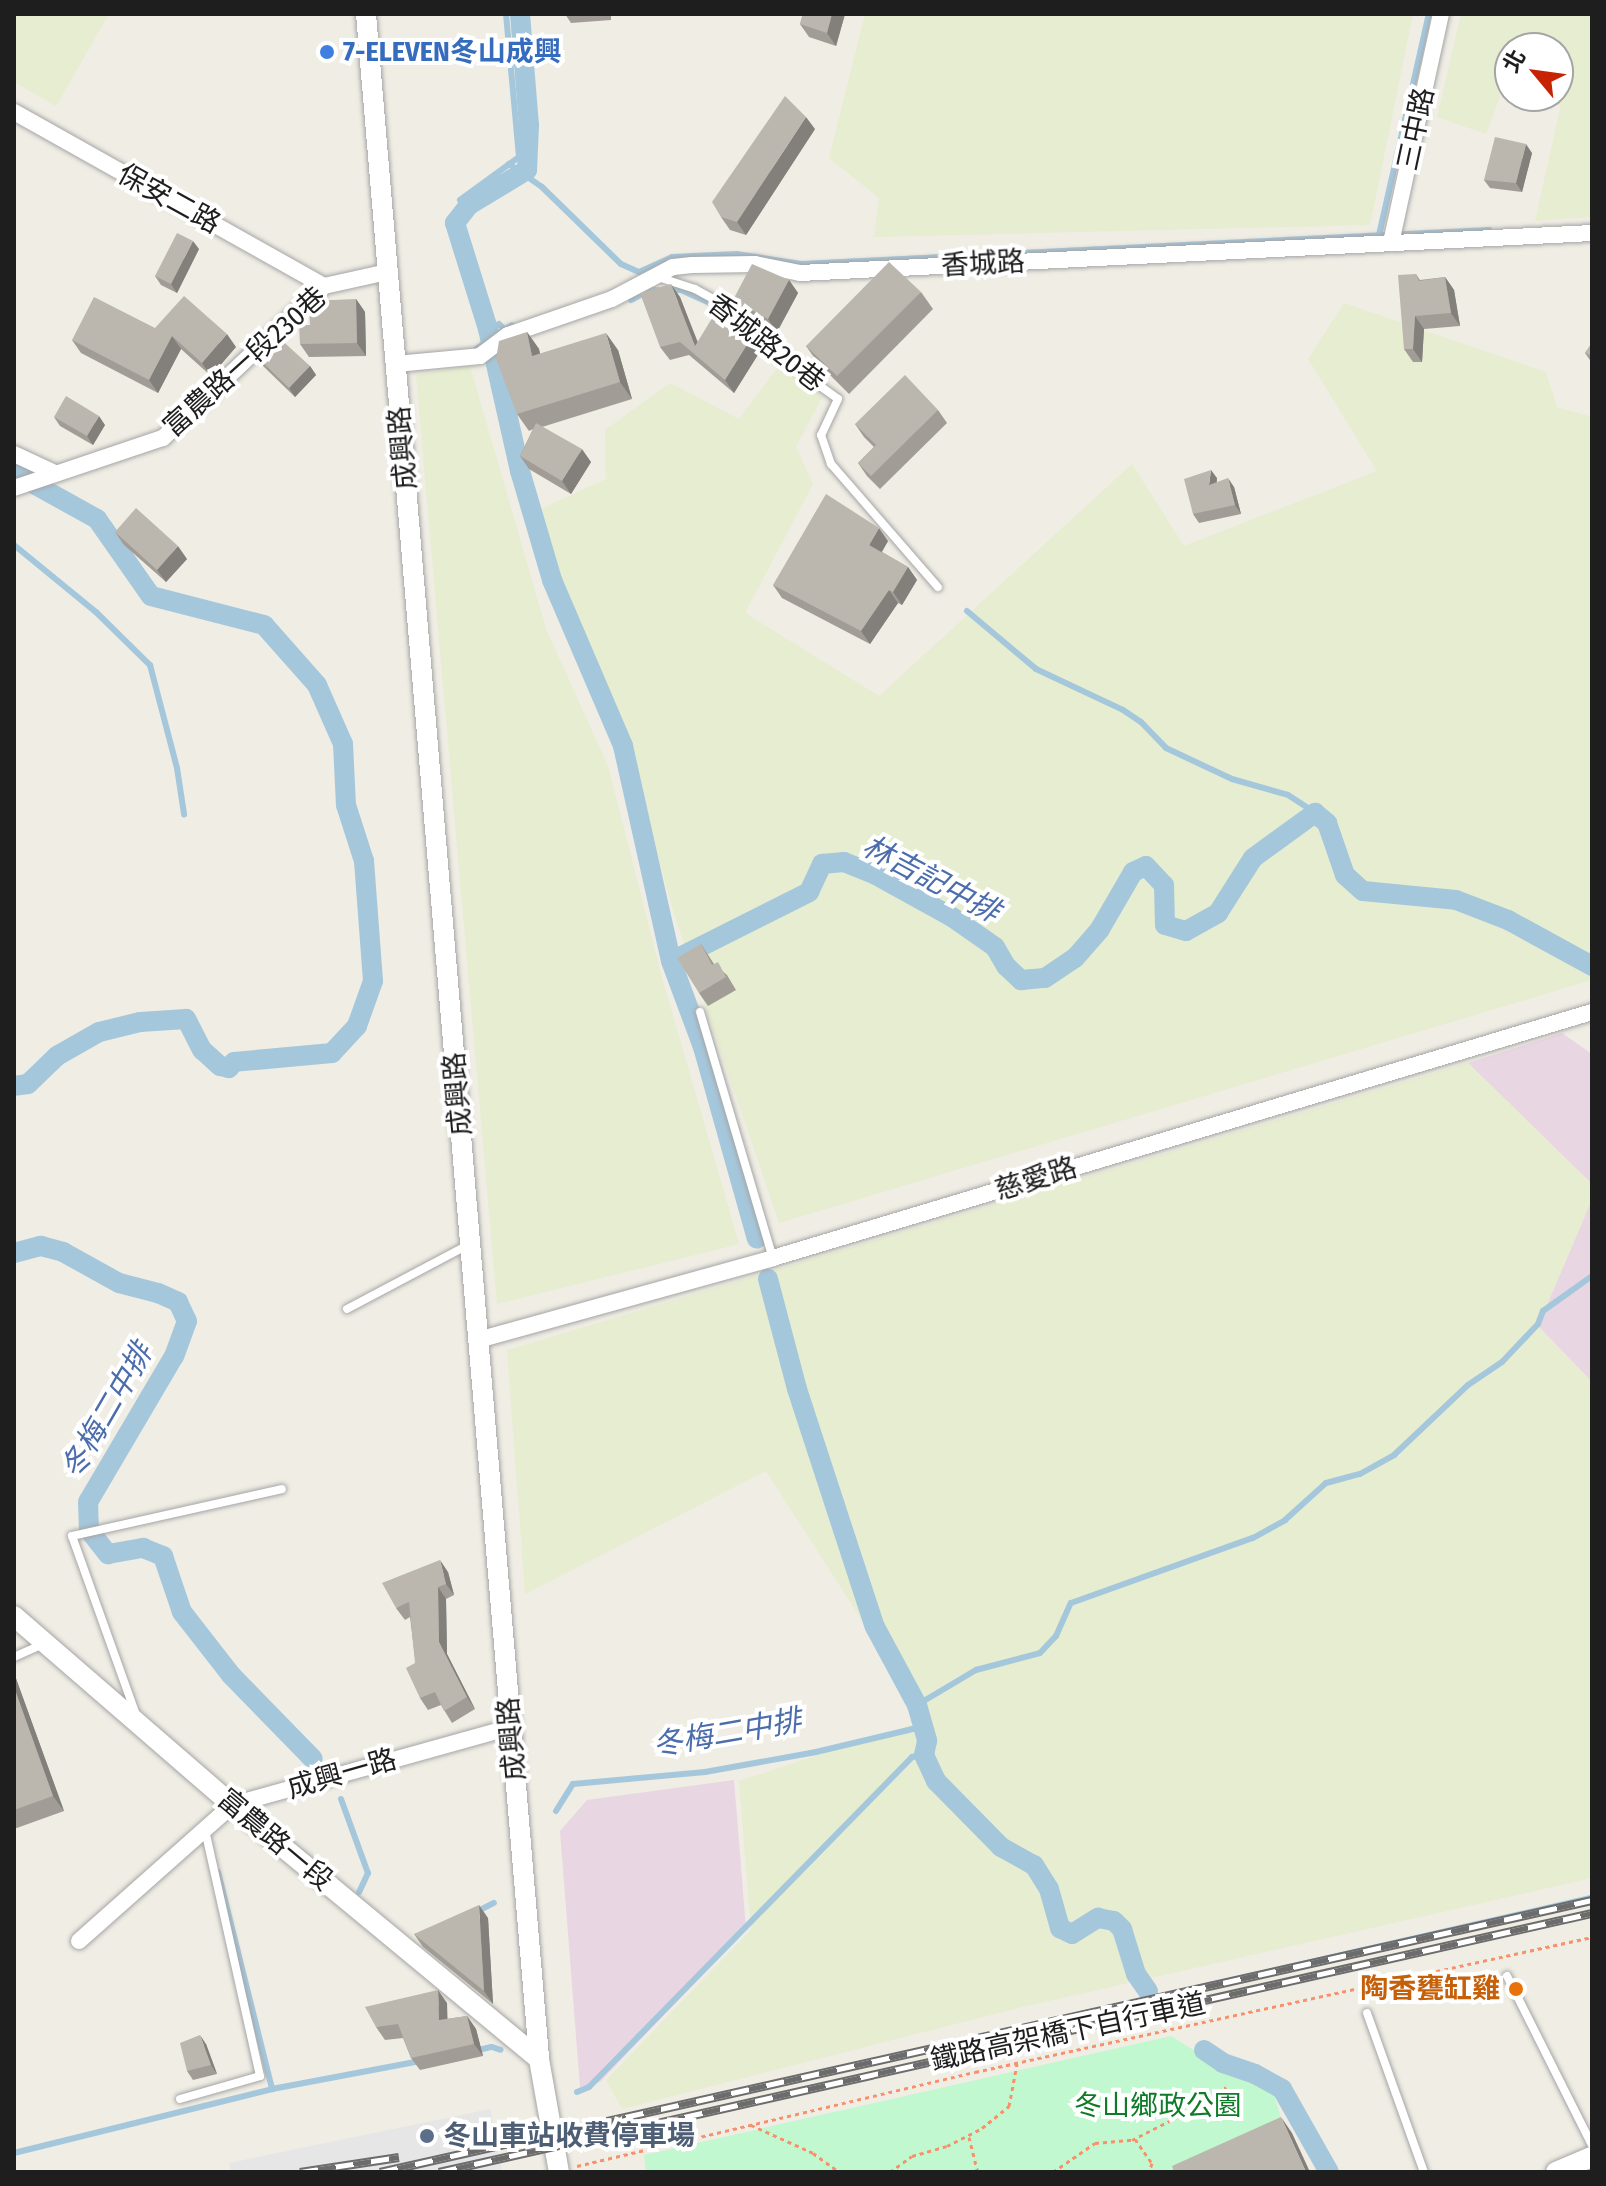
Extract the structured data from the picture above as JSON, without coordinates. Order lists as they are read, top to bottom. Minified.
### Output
{"streets":{"street":["三中路","保安二路","香城路","富農路一段230巷","成興路","慈愛路","成興一路","富農路一段"],"lane":["香城路20巷"],"path":["鐵路高架橋下自行車道"]},"crossings":[["三中路","香城路"],["保安二路","富農路一段230巷"],["香城路","香城路20巷"],["香城路","成興路"],["富農路一段230巷","成興路"],["成興路","慈愛路"],["成興路","成興一路"],["成興路","富農路一段"],["成興路","鐵路高架橋下自行車道"],["成興一路","富農路一段"]],"water":["林吉記中排","冬梅二中排"],"parks":["冬山鄉政公園"],"places":["7-ELEVEN冬山成興","陶香甕缸雞","冬山車站收費停車場"],"north":"top left"}
